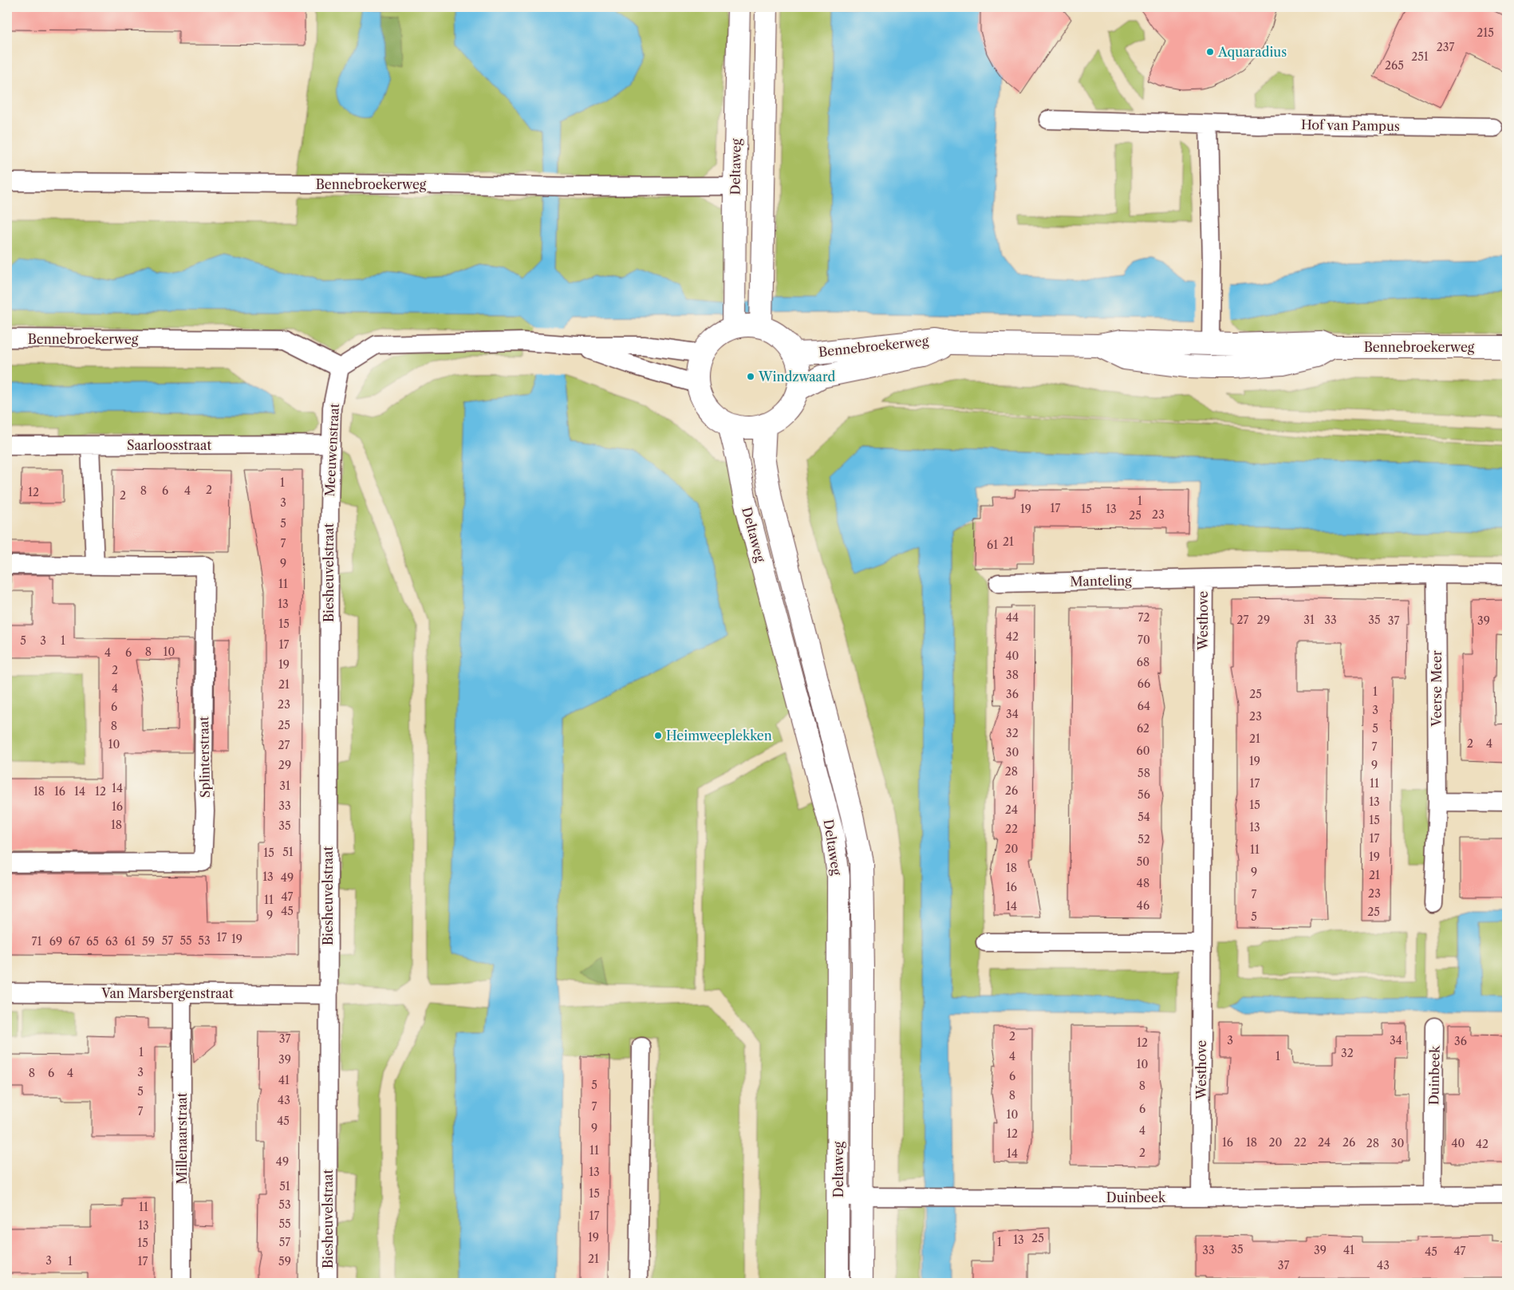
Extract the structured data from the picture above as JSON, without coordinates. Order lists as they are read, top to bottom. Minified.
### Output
{"streets":{"street":["Hof van Pampus","Deltaweg","Bennebroekerweg","Saarloosstraat","Meeuwenstraat","Biesheuvelstraat","Manteling","Westhove","Veerse Meer","Splinterstraat","Van Marsbergenstraat","Duinbeek","Millenaarstraat"]},"crossings":[["Deltaweg","Bennebroekerweg"],["Deltaweg","Duinbeek"],["Bennebroekerweg","Meeuwenstraat"],["Saarloosstraat","Meeuwenstraat"],["Meeuwenstraat","Biesheuvelstraat"],["Biesheuvelstraat","Van Marsbergenstraat"],["Manteling","Westhove"],["Westhove","Veerse Meer"],["Westhove","Duinbeek"],["Van Marsbergenstraat","Millenaarstraat"]],"places":["Aquaradius","Windzwaard","Heimweeplekken"],"house_numbers":["215","237","251","265","1","2","8","6","4","12","2","1","3","17","19","15","13","23","25","5","21","7","61","9","11","13","44","72","27","29","31","33","35","37","39","15","42","70","5","3","1","17","8","10","4","6","40","68","19","2","38","66","21","4","1","36","25","23","64","6","3","34","23","25","8","62","5","32","21","2","4","10","27","7","60","30","19","29","9","28","58","17","11","31","14","26","18","16","14","12","56","13","15","33","16","24","54","15","18","35","13","22","17","52","20","11","51","15","19","50","18","9","21","13","49","48","16","23","7","47","11","46","14","45","25","9","5","17","19","57","55","53","71","69","67","65","63","61","59","2","37","3","34","36","12","1","32","4","1","39","10","3","8","6","4","6","41","5","8","5","8","43","7","6","7","10","45","9","4","12","16","18","20","22","24","26","28","30","40","42","11","2","14","49","13","51","15","53","11","17","55","13","19","25","13","57","1","15","35","33","39","41","47","45","21","3","1","17","59","37","43"]}
